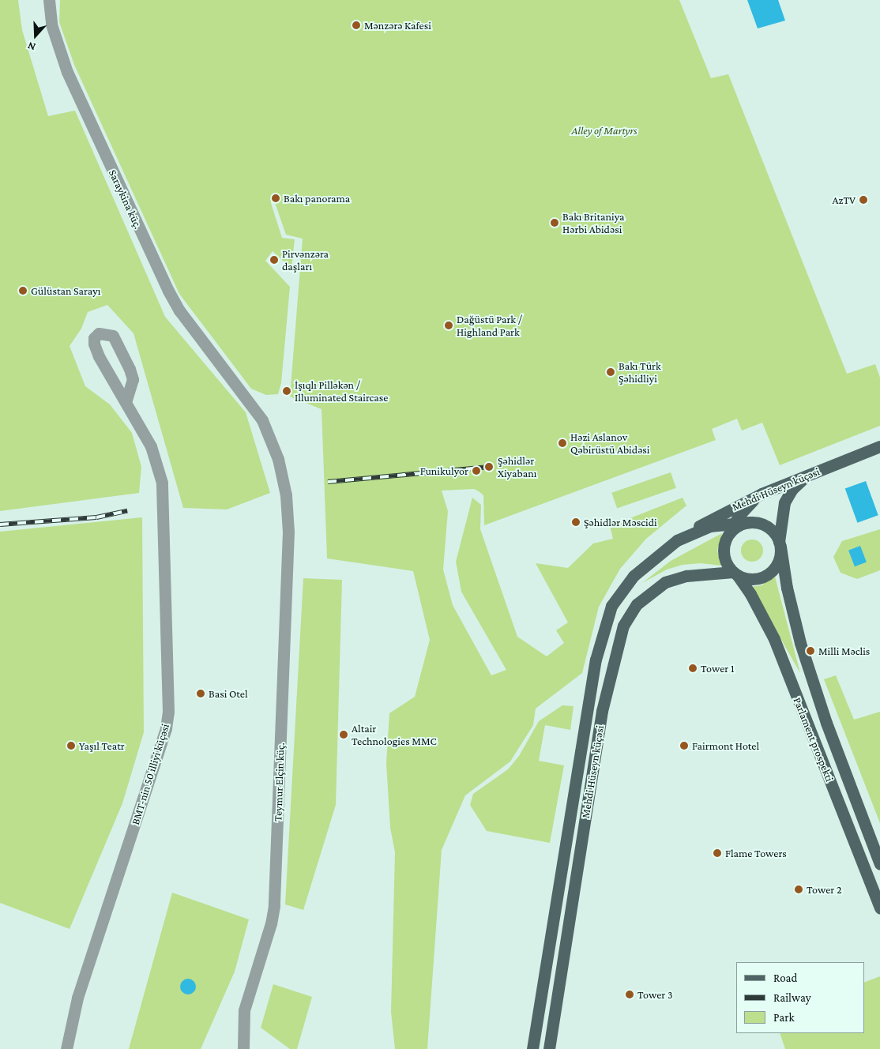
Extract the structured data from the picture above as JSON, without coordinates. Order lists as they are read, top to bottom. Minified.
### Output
{"streets":{"main road":["Mehdi Hüseyn küçəsi","Parlament prospekti"],"street":["Saraykina küç.","BMT-nin 50 illiyi küçəsi","Teymur Elçin küç."]},"crossings":[["Saraykina küç.","Teymur Elçin küç."],["Mehdi Hüseyn küçəsi","Parlament prospekti"]],"parks":["Alley of Martyrs"],"places":["Mənzərə Kafesi","Bakı panorama","AzTV","Bakı Britaniya Hərbi Abidəsi","Pirvənzəra daşları","Gülüstan Sarayı","Dağüstü Park / Highland Park","Bakı Türk Şəhidliyi","İşıqlı Pilləkən / Illuminated Staircase","Həzi Aslanov Qəbirüstü Abidəsi","Şəhidlər Xiyabanı","Funikulyor","Şəhidlər Məscidi","Milli Məclis","Tower 1","Basi Otel","Altair Technologies MMC","Yaşıl Teatr","Fairmont Hotel","Flame Towers","Tower 2","Tower 3"],"legend":["Road","Railway","Park"],"north":"bottom"}
